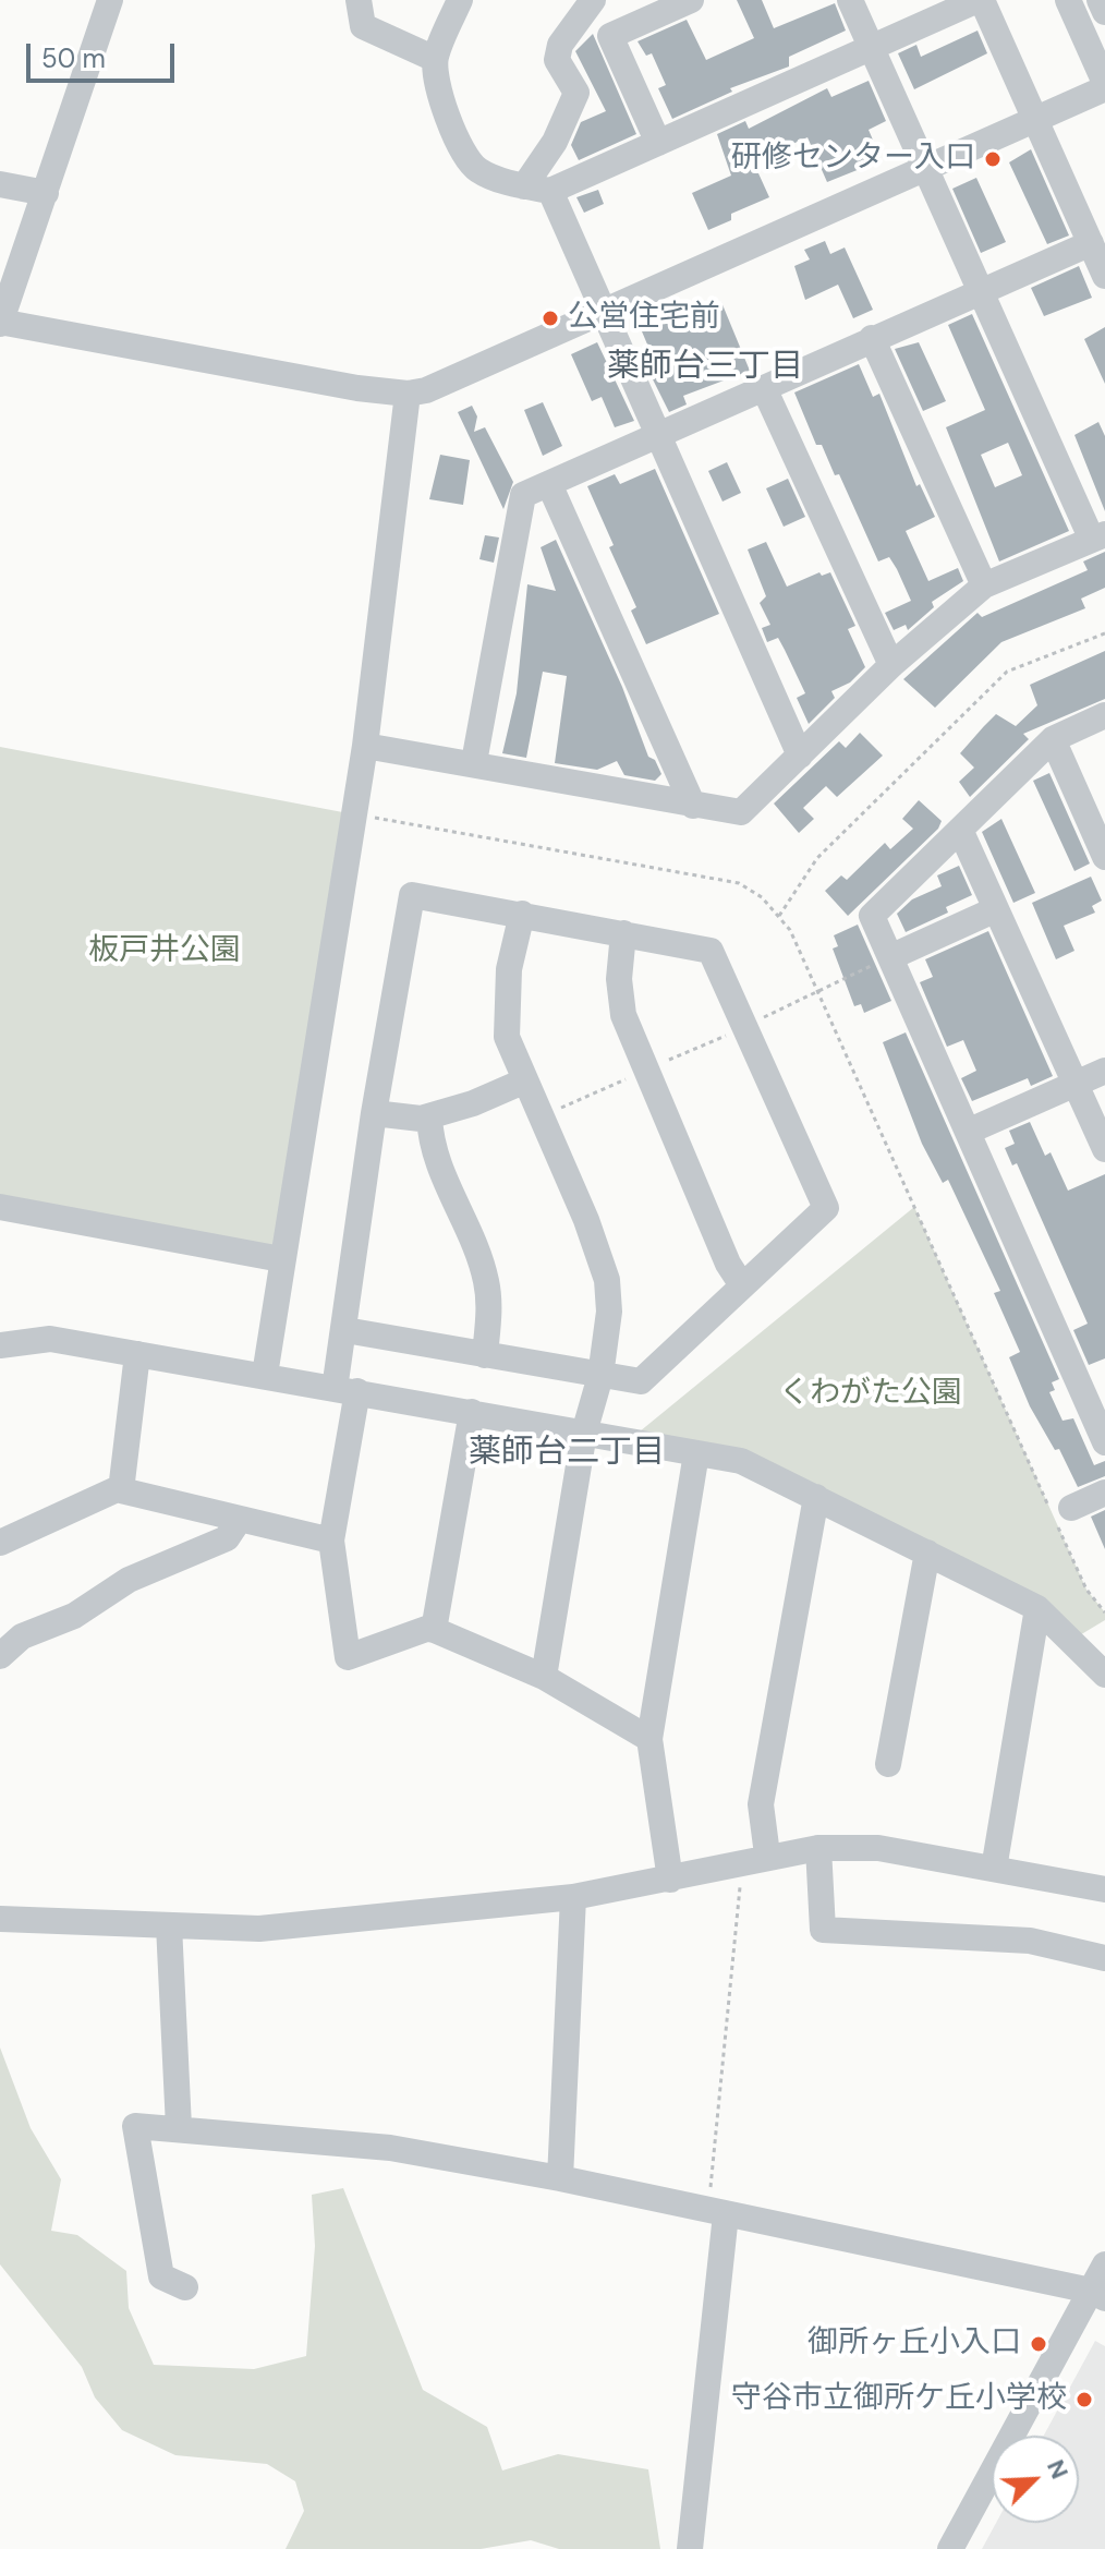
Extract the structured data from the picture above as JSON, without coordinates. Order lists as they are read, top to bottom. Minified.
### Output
{"districts":["薬師台三丁目","薬師台二丁目"],"parks":["板戸井公園","くわがた公園"],"places":["研修センター入口","公営住宅前","御所ヶ丘小入口","守谷市立御所ケ丘小学校"],"scale_bar":"50 m","north":"top right"}
